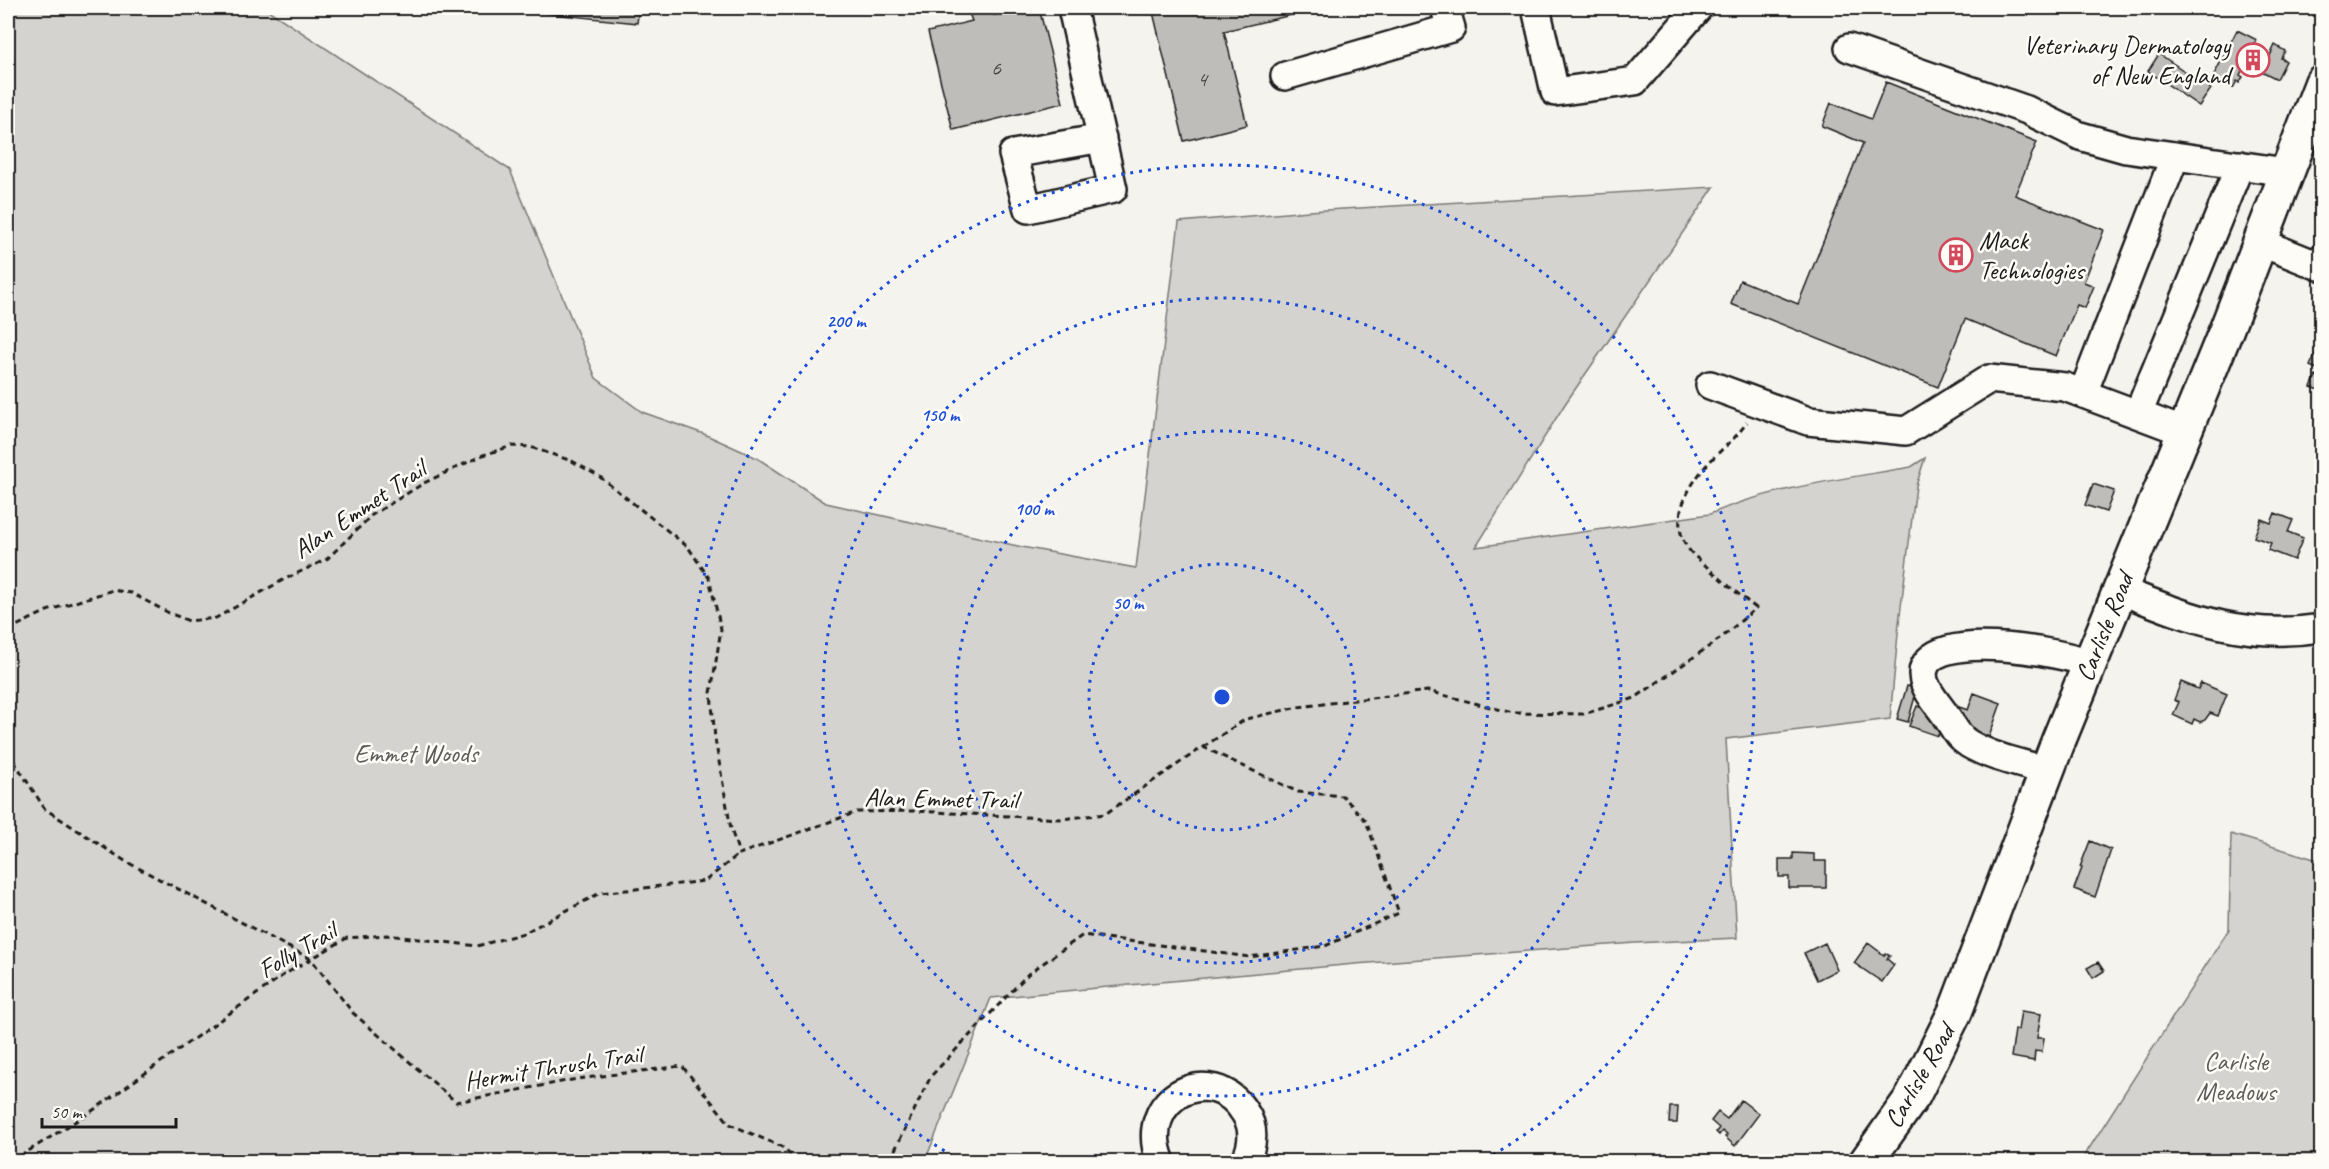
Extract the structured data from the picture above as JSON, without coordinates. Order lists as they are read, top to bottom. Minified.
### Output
{"streets":{"main road":["Carlisle Road"],"path":["Alan Emmet Trail","Folly Trail","Hermit Thrush Trail"]},"crossings":[["Alan Emmet Trail","Folly Trail"],["Folly Trail","Hermit Thrush Trail"]],"parks":["Emmet Woods","Carlisle Meadows"],"places":{"building":["Veterinary Dermatology of New England","Mack Technologies"]},"house_numbers":["6","4"],"scale_bar":"50 m","rings":["200 m","150 m","100 m","50 m"]}
